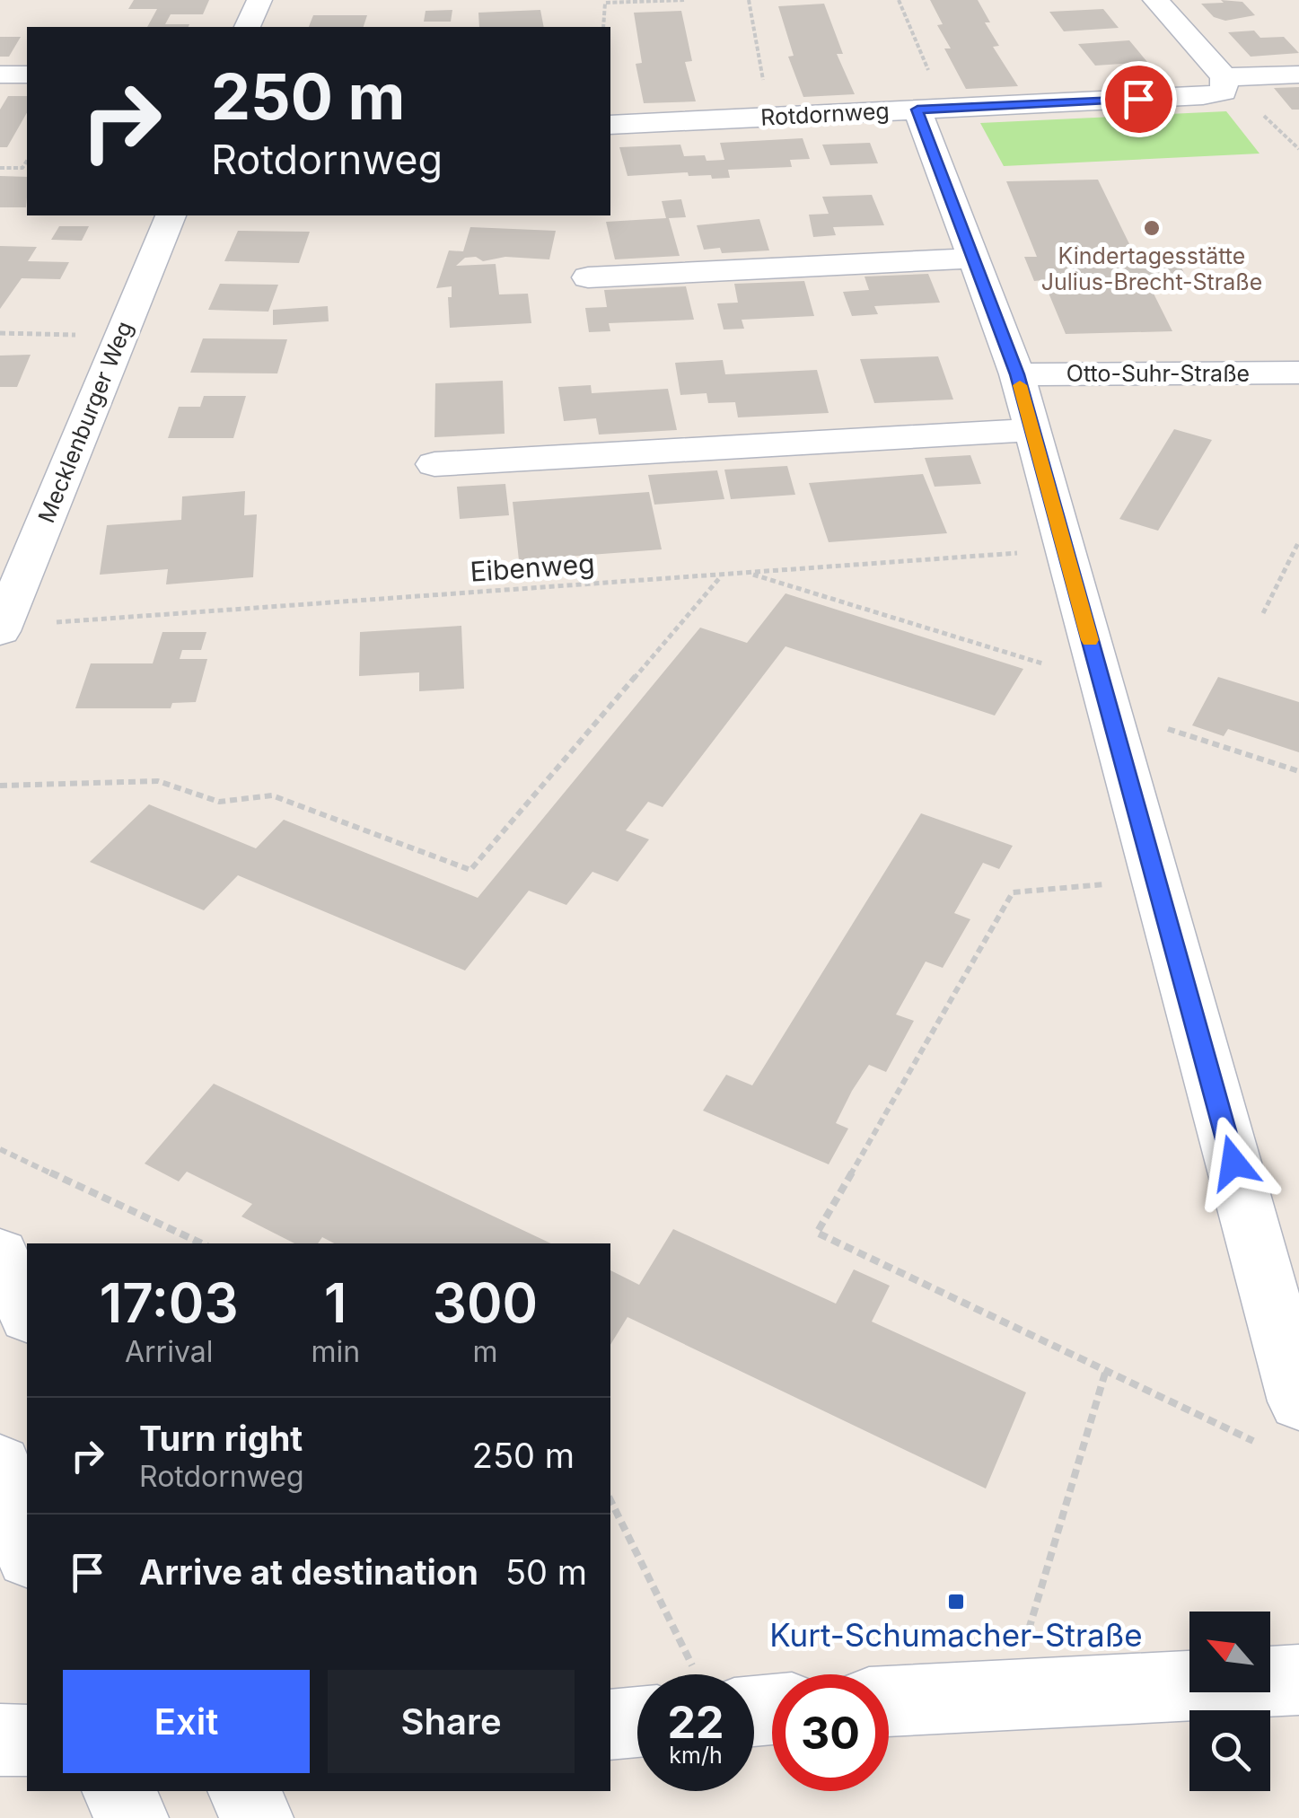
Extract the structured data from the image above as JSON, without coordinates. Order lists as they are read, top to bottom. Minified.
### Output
{"streets":{"street":["Rotdornweg","Otto-Suhr-Straße","Mecklenburger Weg"],"path":["Eibenweg"]},"crossings":[["Mecklenburger Weg","Eibenweg"]],"places":{"other":["Kindertagesstätte Julius-Brecht-Straße"],"transit":["Kurt-Schumacher-Straße"]},"north":"top left","page":{"turn":["250 m","Rotdornweg"],"eta":["17:03","Arrival","1","min","300","m"],"list":[{"name":"Turn right","note":"Rotdornweg","value":"250 m"},{"name":"Arrive at destination","value":"50 m"}],"buttons":["Exit","Share"],"speed":"22 km/h","limit":"30"}}
